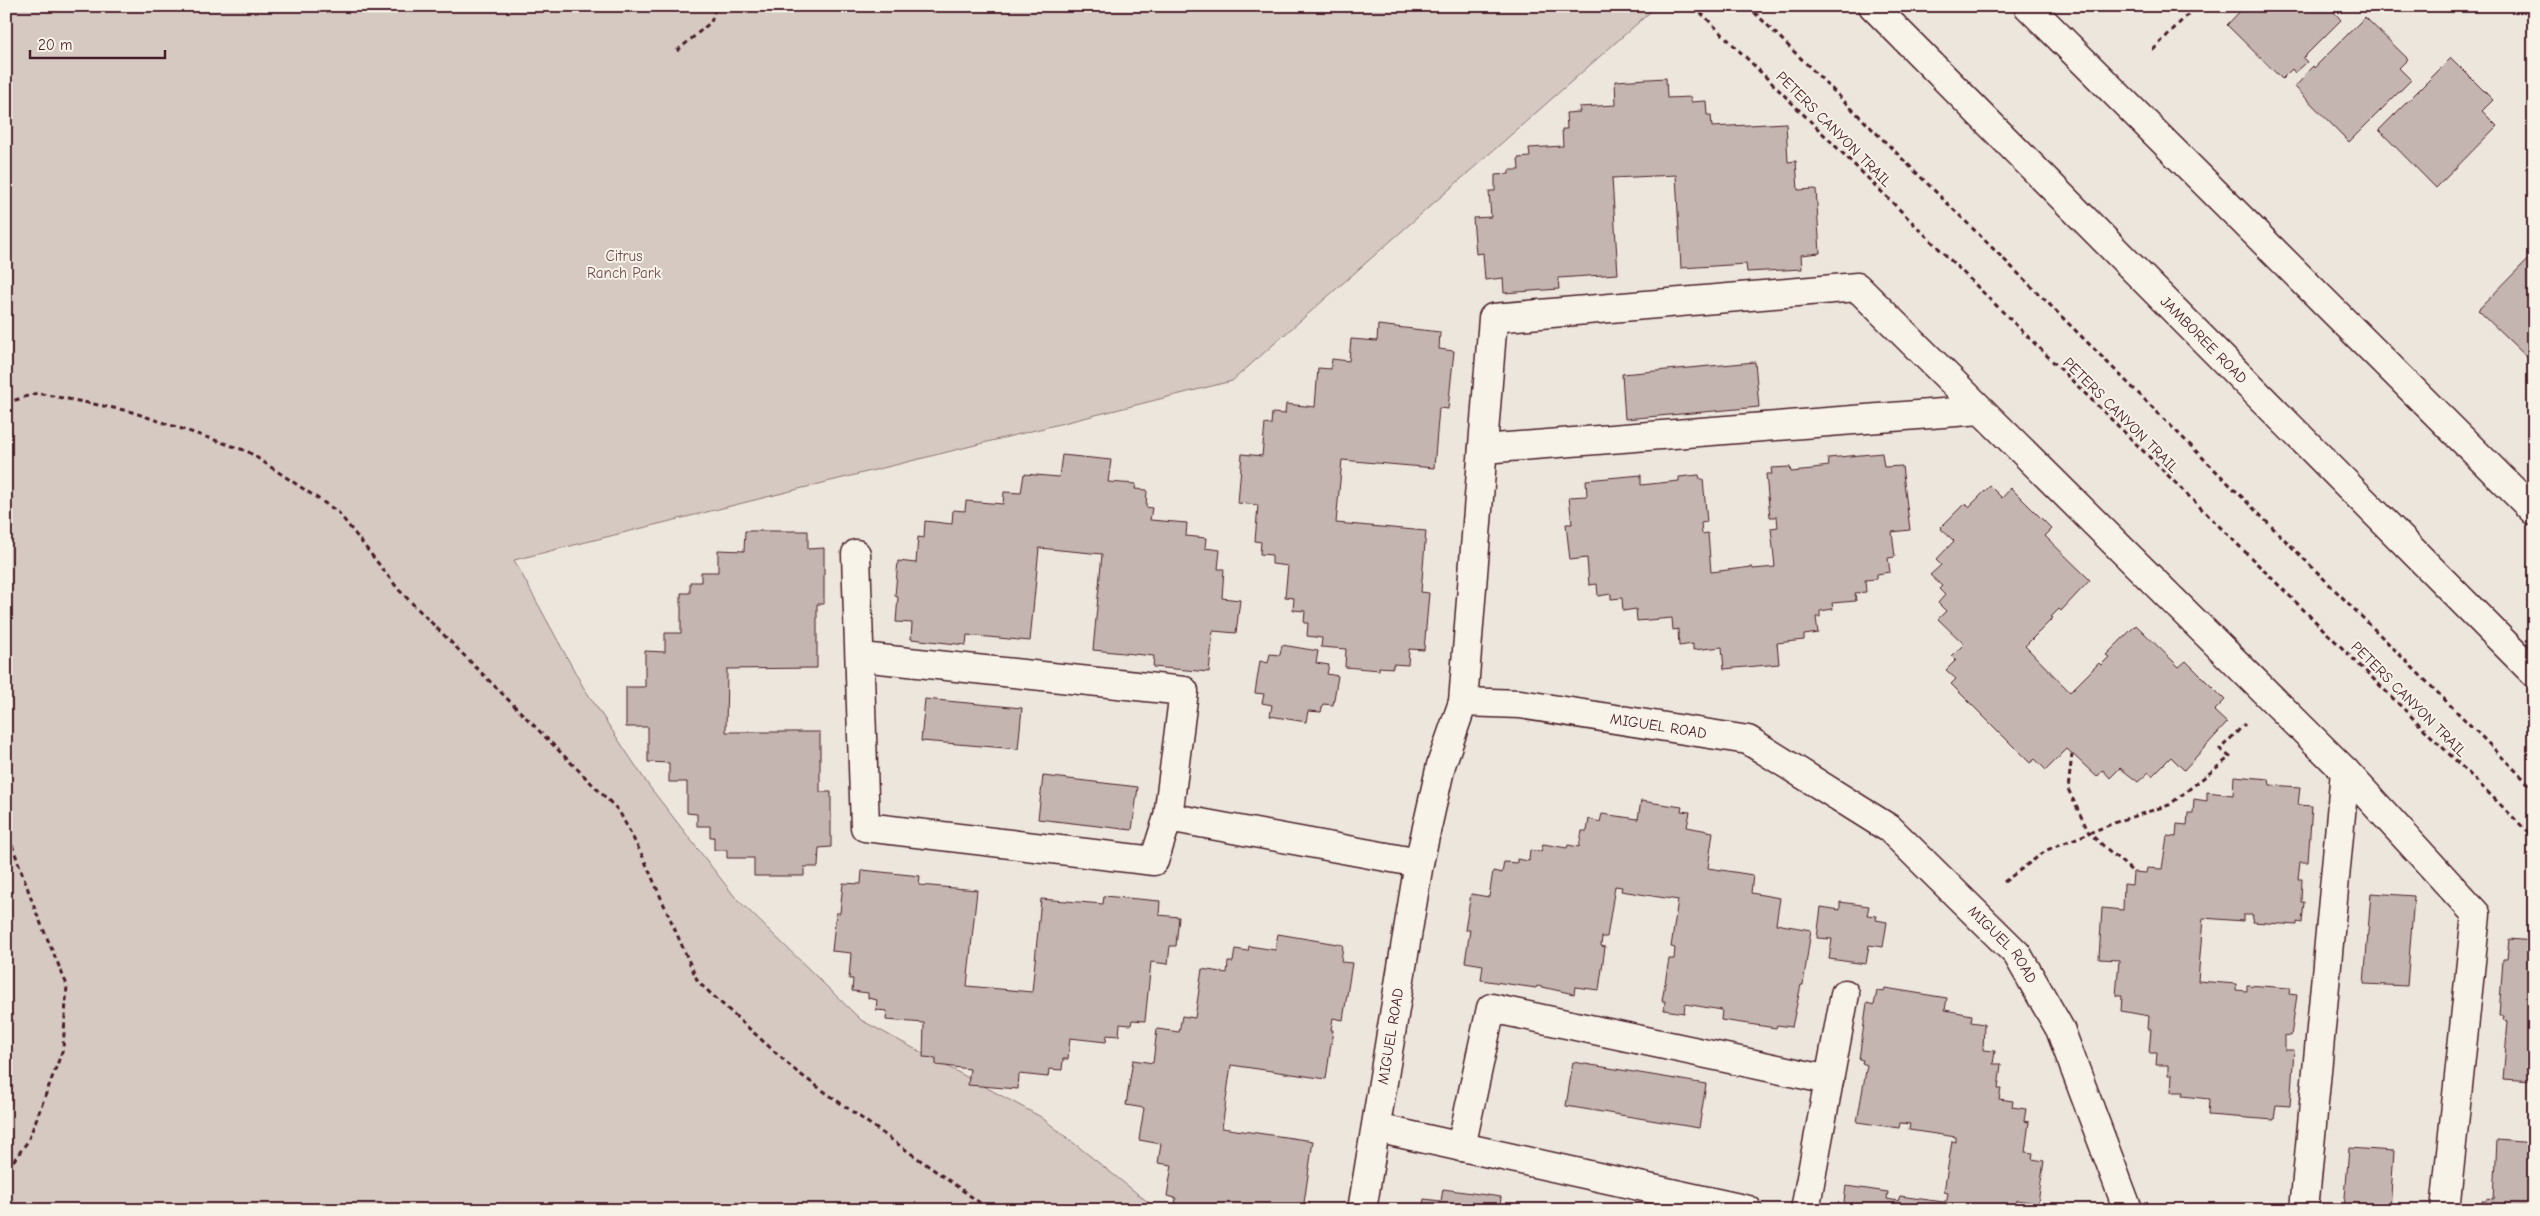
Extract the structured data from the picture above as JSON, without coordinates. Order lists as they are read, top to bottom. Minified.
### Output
{"streets":{"main road":["JAMBOREE ROAD","MIGUEL ROAD"],"path":["PETERS CANYON TRAIL"]},"parks":["Citrus Ranch Park"],"scale_bar":"20 m"}
